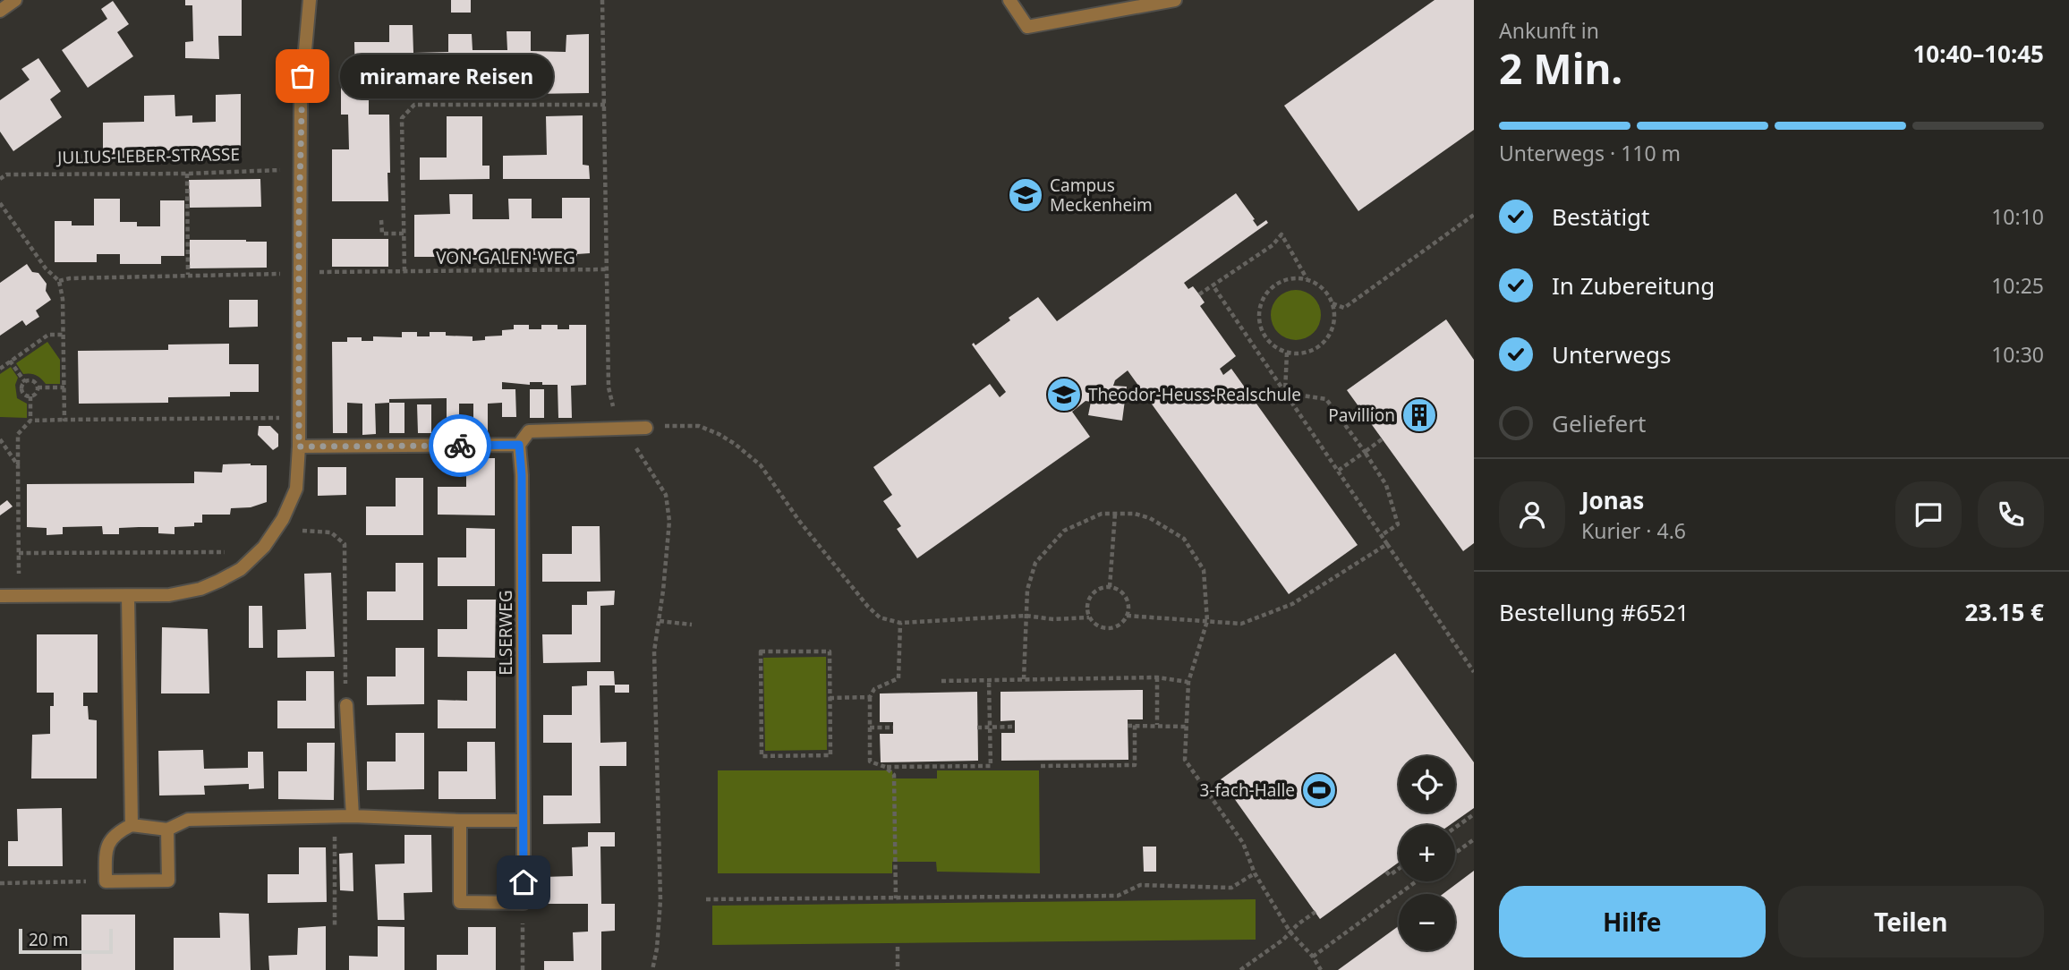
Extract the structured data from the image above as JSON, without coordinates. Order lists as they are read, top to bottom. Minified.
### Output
{"streets":{"street":["ELSERWEG"],"path":["JULIUS-LEBER-STRASSE","VON-GALEN-WEG"]},"places":{"other":["miramare Reisen"],"school or university":["Campus Meckenheim","Theodor-Heuss-Realschule"],"building":["Pavillion"],"sports":["3-fach-Halle"]},"scale_bar":"20 m","page":{"heading":["2 Min.","Ankunft in","10:40–10:45"],"panel":["Jonas","Kurier · 4.6","Bestellung #6521","23.15 €"],"bubble":"miramare Reisen","bar":"Unterwegs · 110 m","list":[["Bestätigt","10:10"],["In Zubereitung","10:25"],["Unterwegs","10:30"],"Geliefert"],"map_buttons":["+","−"],"buttons":["Hilfe","Teilen"],"scale":"20 m"}}
